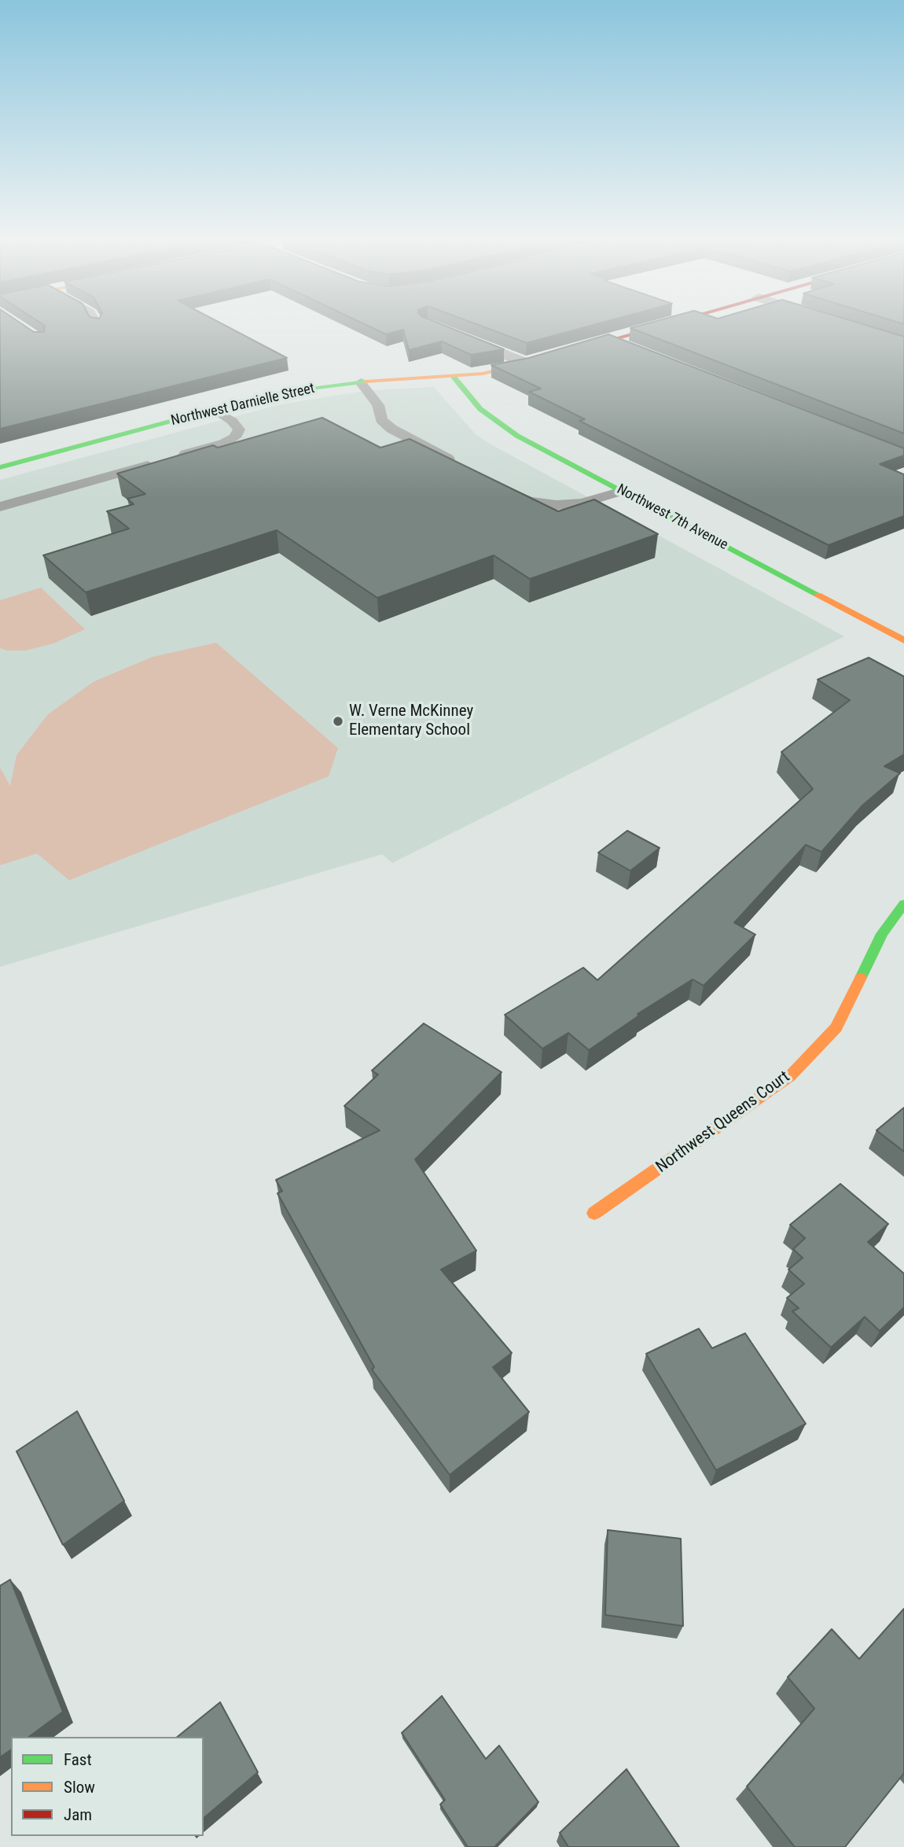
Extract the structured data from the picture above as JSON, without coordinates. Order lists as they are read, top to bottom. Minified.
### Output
{"streets":{"street":["Northwest Darnielle Street","Northwest 7th Avenue","Northwest Queens Court"]},"crossings":[["Northwest Darnielle Street","Northwest 7th Avenue"]],"places":["W. Verne McKinney Elementary School"],"legend":["Fast","Slow","Jam"]}
